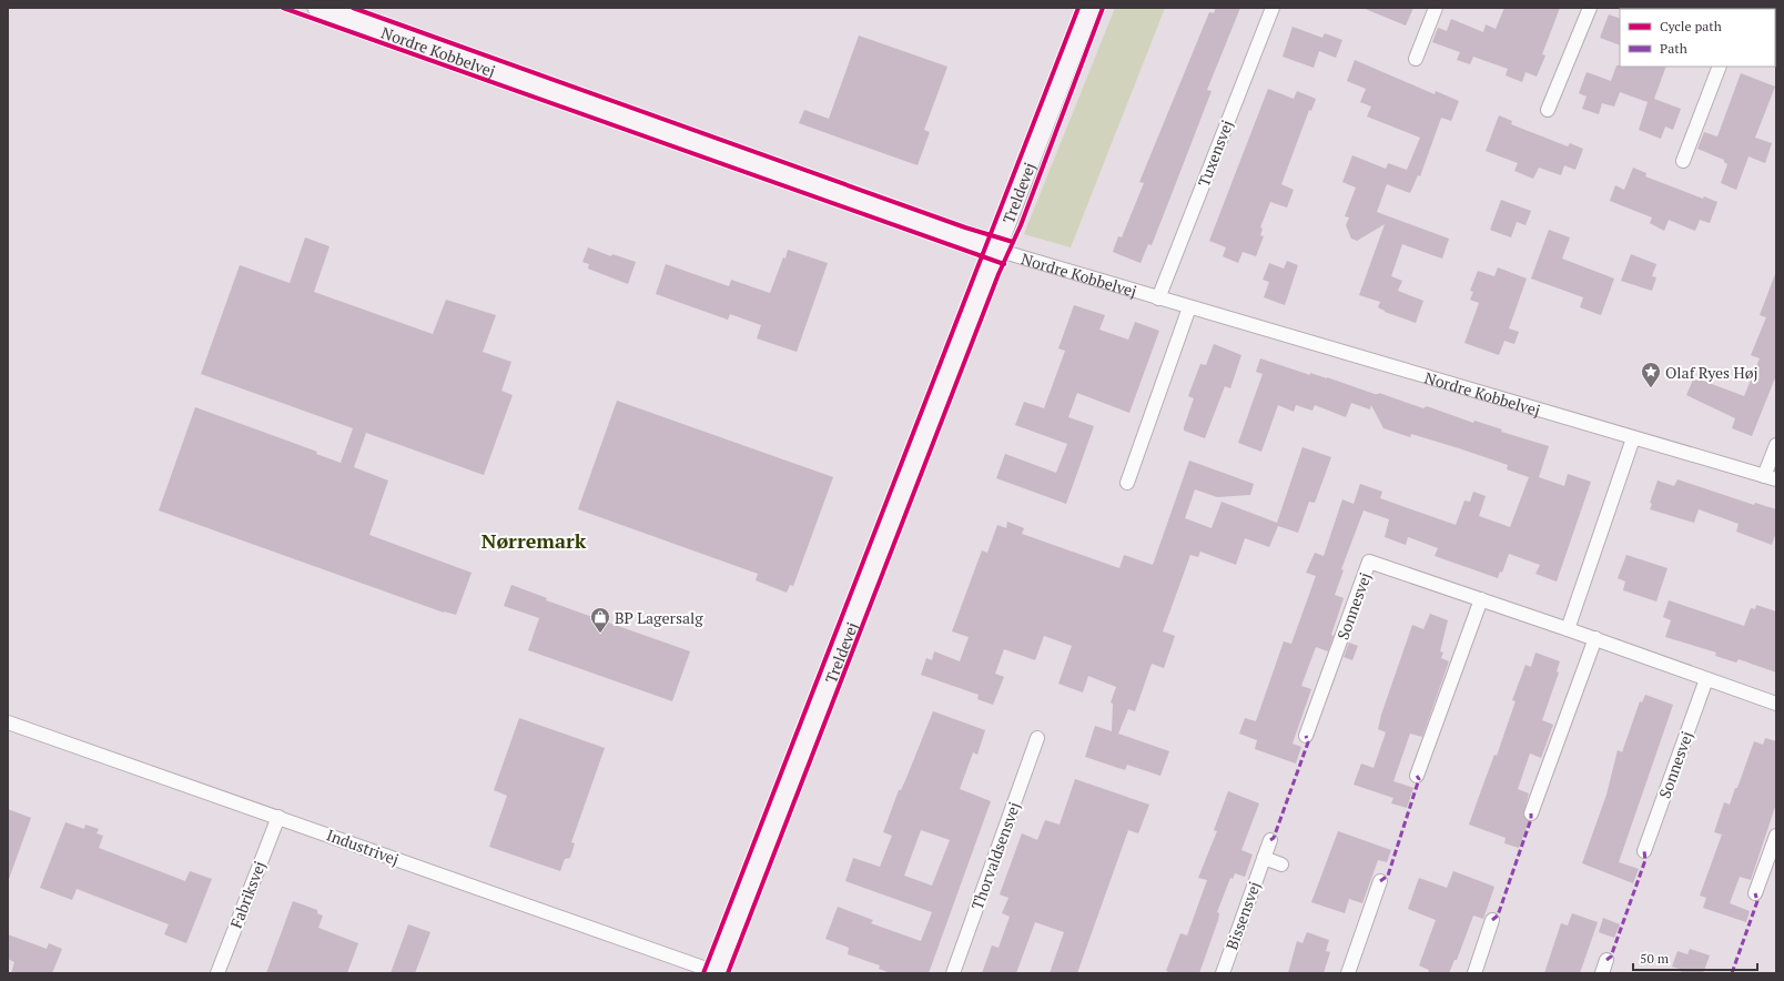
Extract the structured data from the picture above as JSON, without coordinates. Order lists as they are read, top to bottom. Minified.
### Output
{"streets":{"street":["Nordre Kobbelvej","Tuxensvej","Treldevej","Sonnesvej","Industrivej","Thorvaldsensvej","Fabriksvej","Bissensvej"]},"crossings":[["Nordre Kobbelvej","Tuxensvej"],["Nordre Kobbelvej","Treldevej"],["Treldevej","Industrivej"],["Industrivej","Fabriksvej"]],"districts":["Nørremark"],"places":{"place":["Olaf Ryes Høj"],"shop":["BP Lagersalg"]},"legend":["Cycle path","Path"],"scale_bar":"50 m"}
